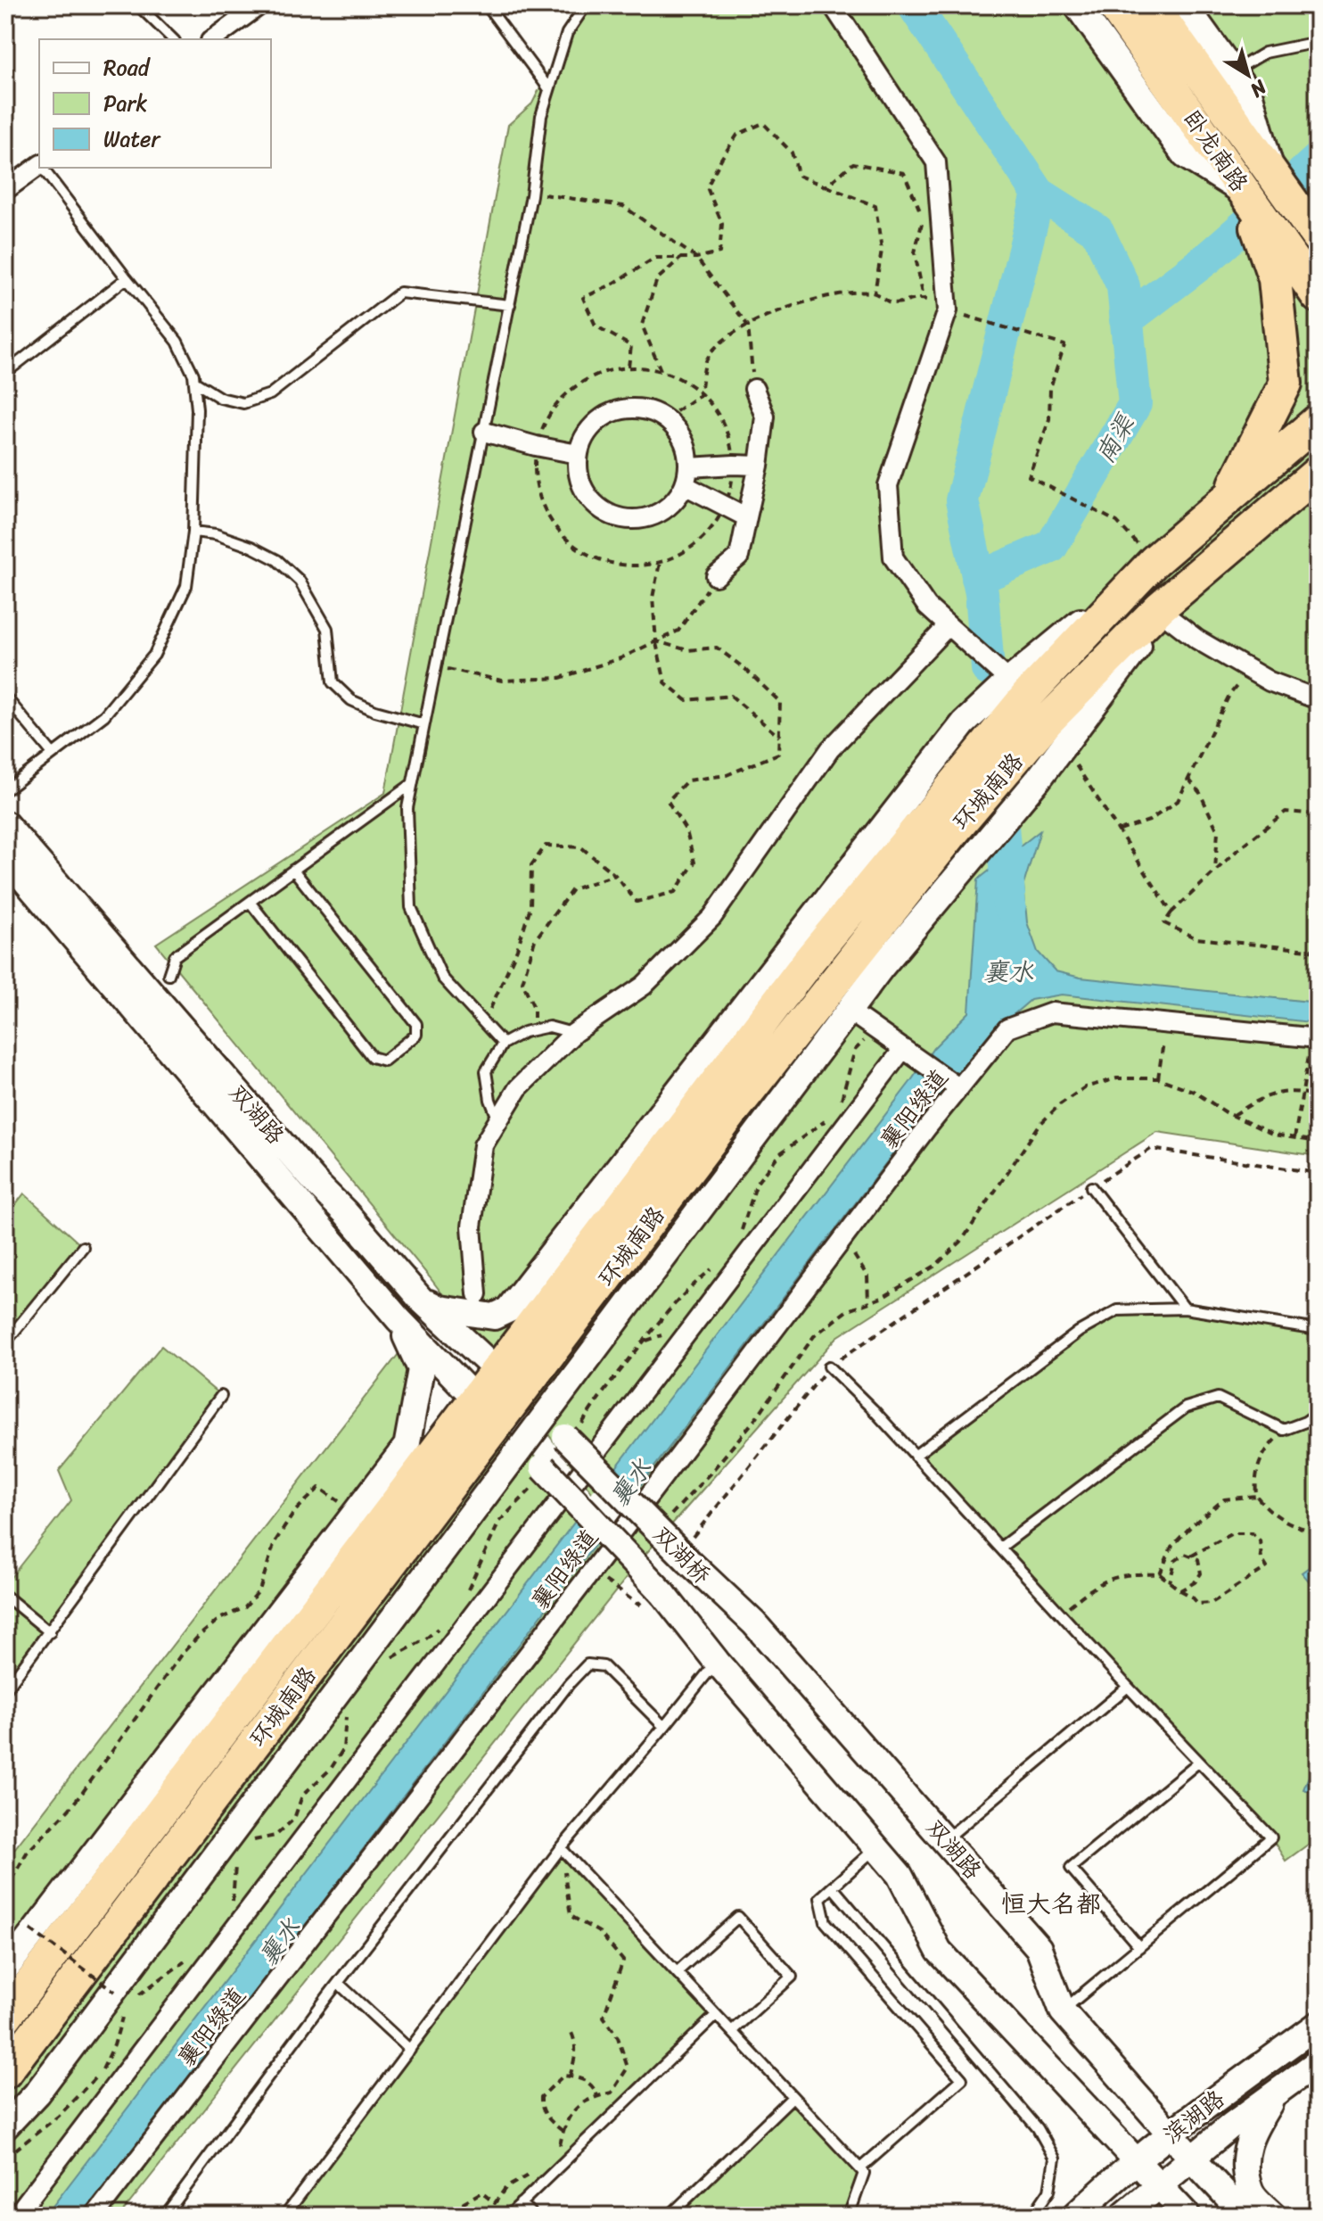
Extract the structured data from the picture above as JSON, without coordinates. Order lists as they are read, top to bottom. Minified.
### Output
{"streets":{"highway":["卧龙南路","环城南路"],"street":["襄阳绿道","双湖路","双湖桥","滨湖路"]},"crossings":[["环城南路","双湖路"],["环城南路","双湖桥"],["双湖路","双湖桥"],["双湖路","滨湖路"]],"districts":["恒大名都"],"water":["南渠","襄水"],"legend":["Road","Park","Water"],"north":"bottom right"}
